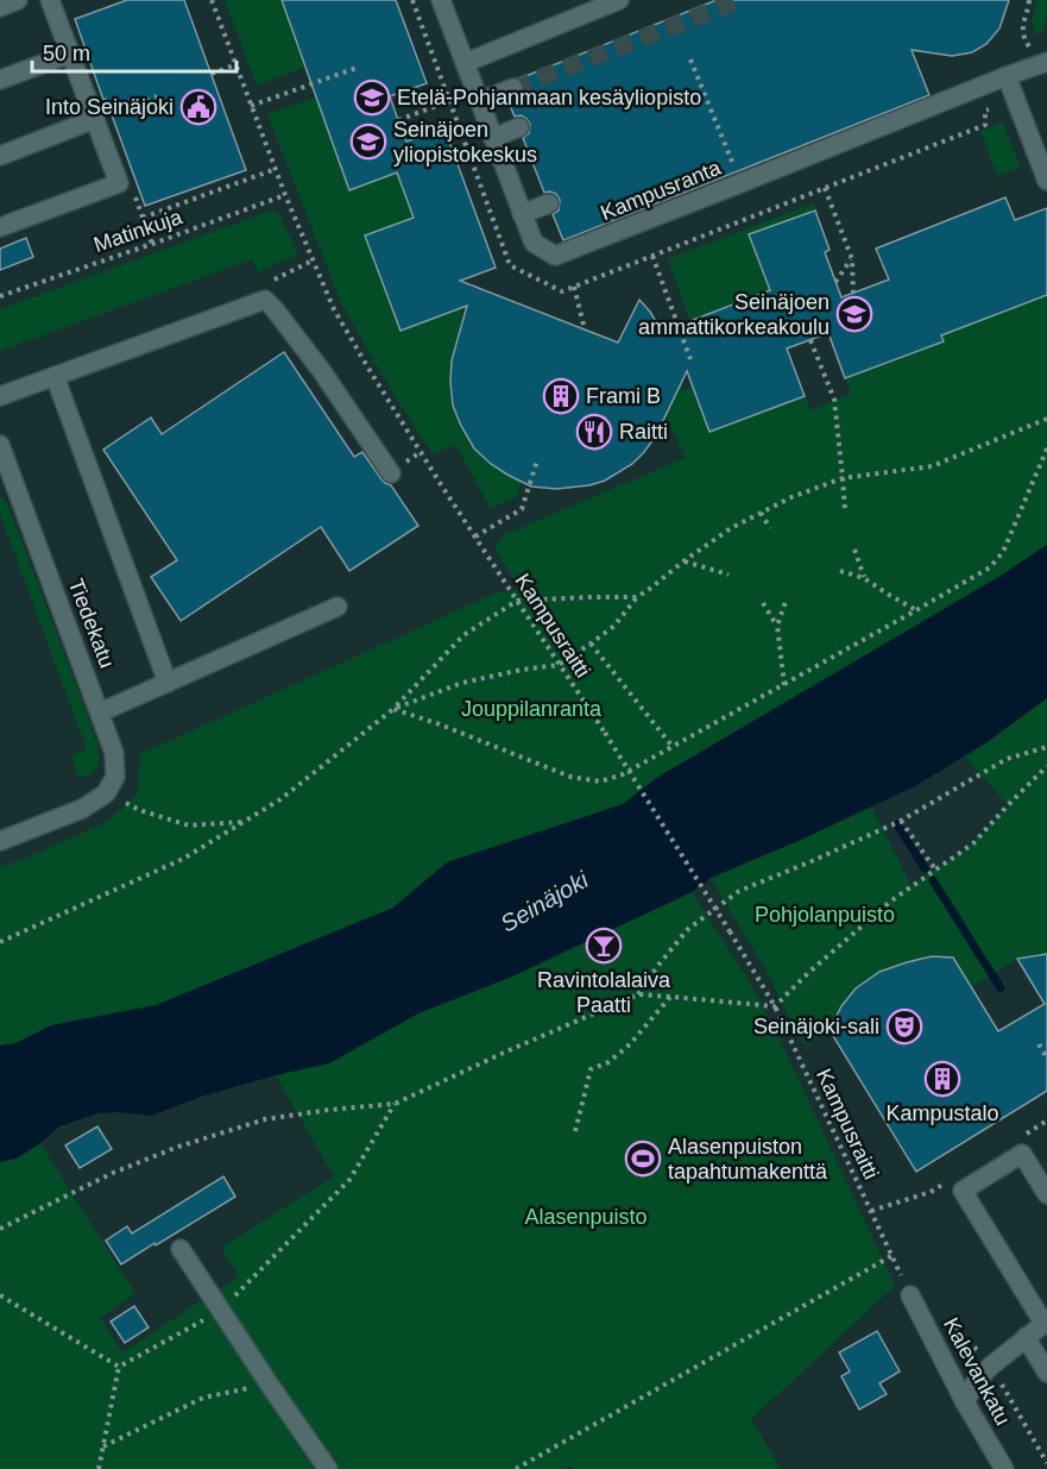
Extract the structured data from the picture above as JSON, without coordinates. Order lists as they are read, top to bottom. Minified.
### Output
{"streets":{"street":["Kampusranta","Tiedekatu","Kalevankatu"],"path":["Matinkuja","Kampusraitti"]},"crossings":[["Matinkuja","Kampusraitti"],["Kampusraitti","Kalevankatu"]],"water":["Seinäjoki"],"parks":["Jouppilanranta","Pohjolanpuisto","Alasenpuisto"],"places":{"school or university":["Etelä-Pohjanmaan kesäyliopisto","Seinäjoen yliopistokeskus","Seinäjoen ammattikorkeakoulu"],"public building":["Into Seinäjoki"],"building":["Frami B","Kampustalo"],"restaurant":["Raitti"],"bar":["Ravintolalaiva Paatti"],"theatre":["Seinäjoki-sali"],"sports":["Alasenpuiston tapahtumakenttä"]},"scale_bar":"50 m"}
